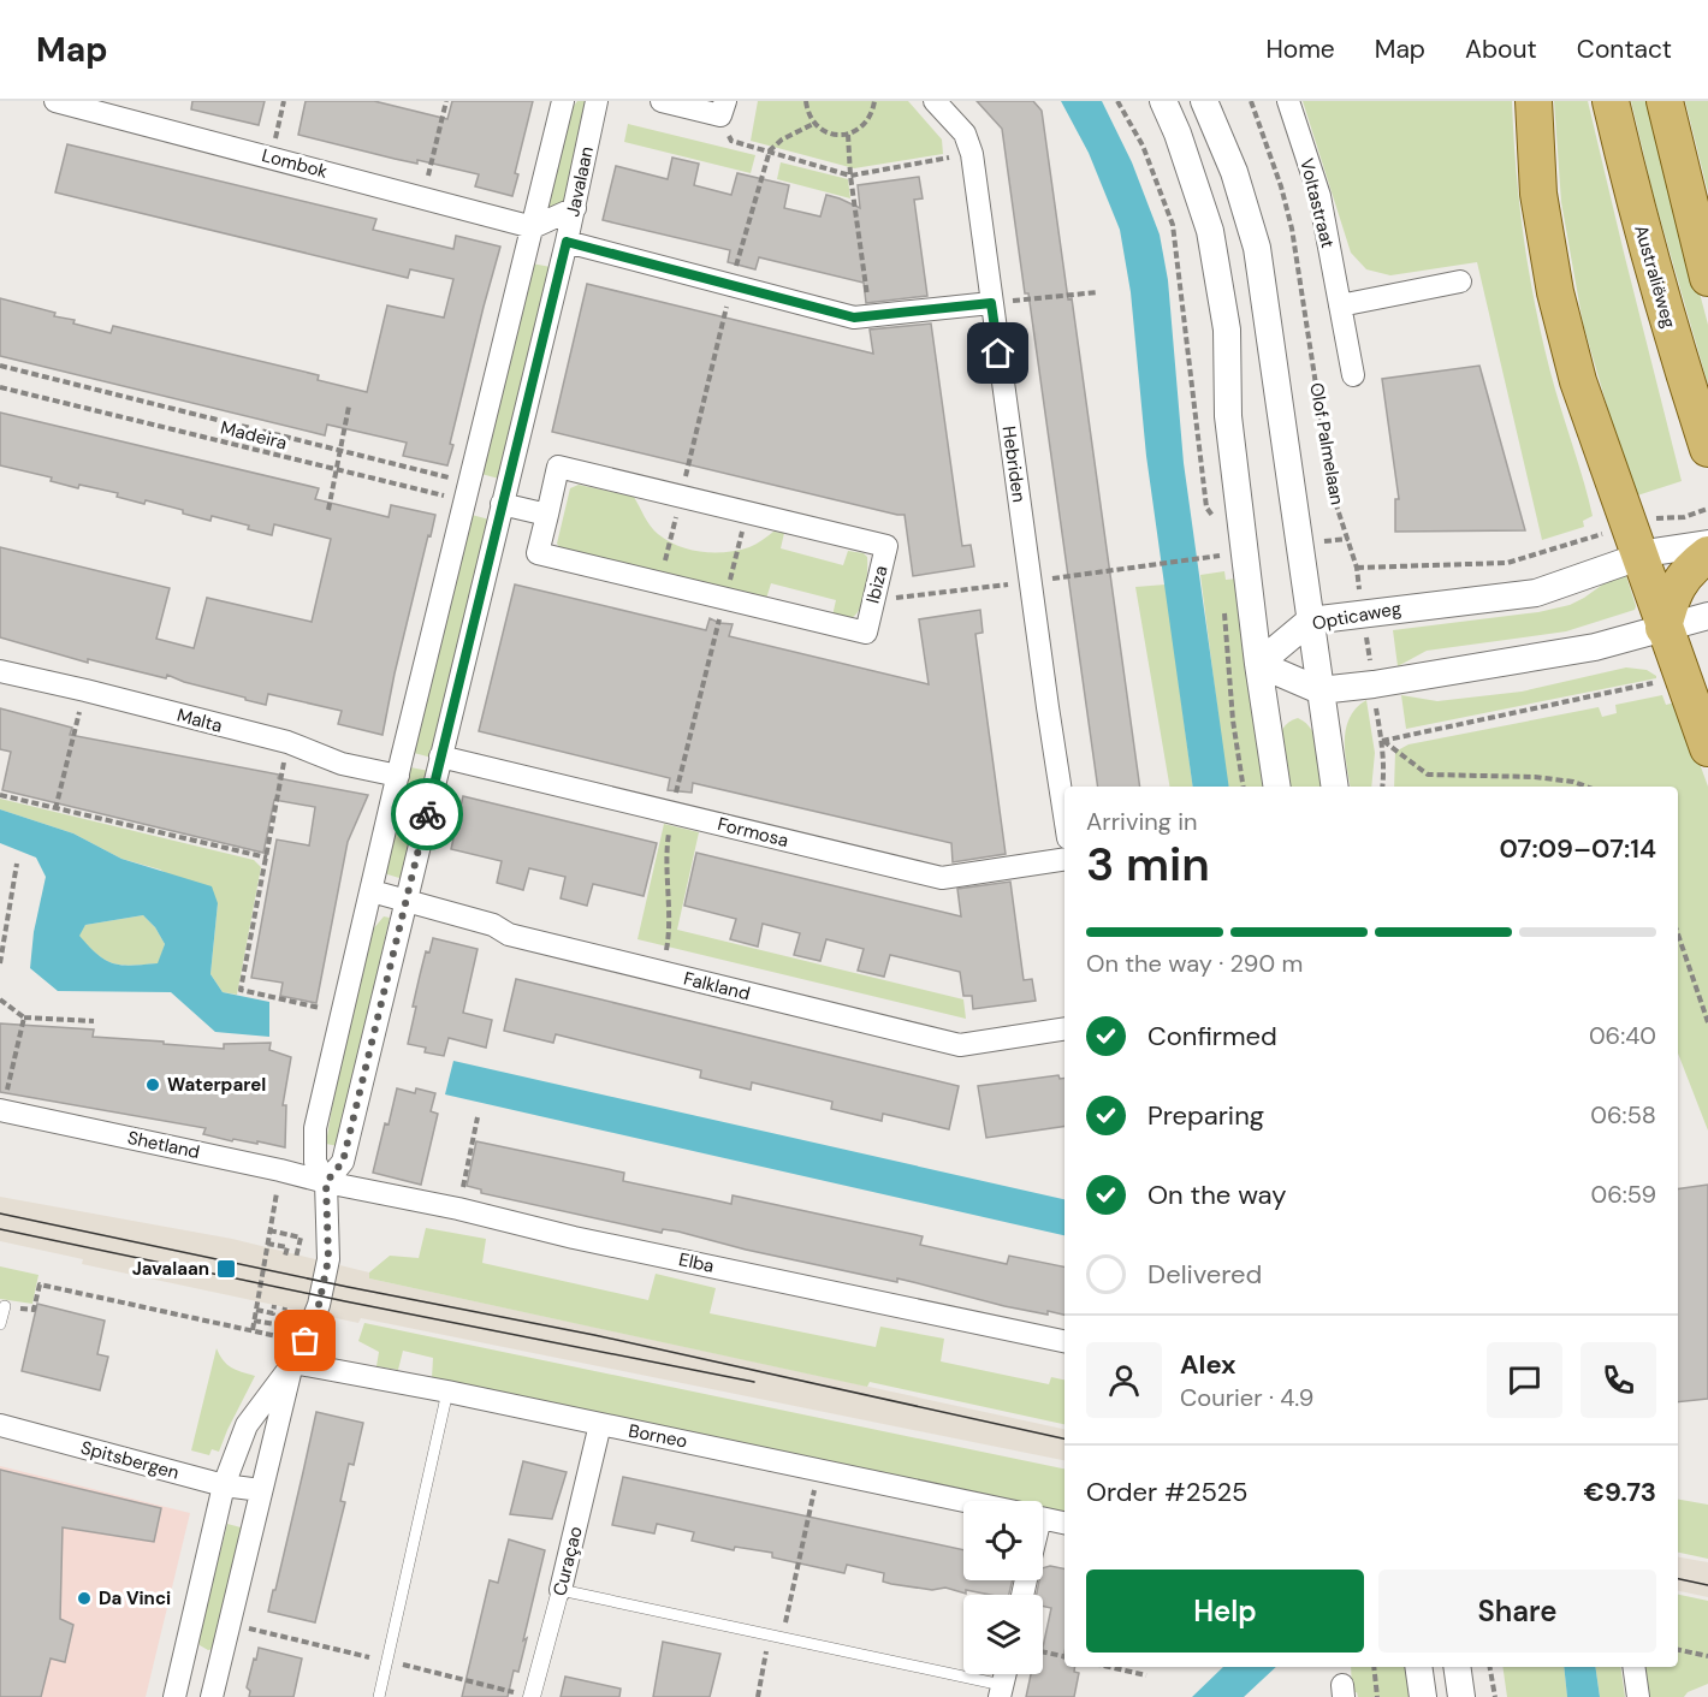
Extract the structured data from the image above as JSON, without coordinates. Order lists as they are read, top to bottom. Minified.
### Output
{"streets":{"main road":["Australiëweg"],"street":["Lombok","Javalaan","Voltastraat","Hebriden","Ibiza","Opticaweg","Malta","Formosa","Falkland","Shetland","Elba","Borneo","Spitsbergen","Curaçao"],"path":["Madeira","Olof Palmelaan"]},"crossings":[["Lombok","Javalaan"],["Javalaan","Madeira"],["Javalaan","Malta"],["Javalaan","Formosa"],["Javalaan","Falkland"],["Javalaan","Shetland"],["Javalaan","Elba"],["Javalaan","Borneo"],["Javalaan","Spitsbergen"],["Olof Palmelaan","Opticaweg"],["Shetland","Elba"],["Borneo","Curaçao"]],"places":{"other":["Waterparel","Da Vinci"],"transit":["Javalaan"]},"page":{"header":"Map","nav":["Home","Map","About","Contact"],"heading":["3 min","Arriving in","07:09–07:14"],"panel":["Alex","Courier · 4.9","Order #2525","€9.73"],"bar":"On the way · 290 m","list":[["Confirmed","06:40"],["Preparing","06:58"],["On the way","06:59"],"Delivered"],"buttons":["Help","Share"]}}
